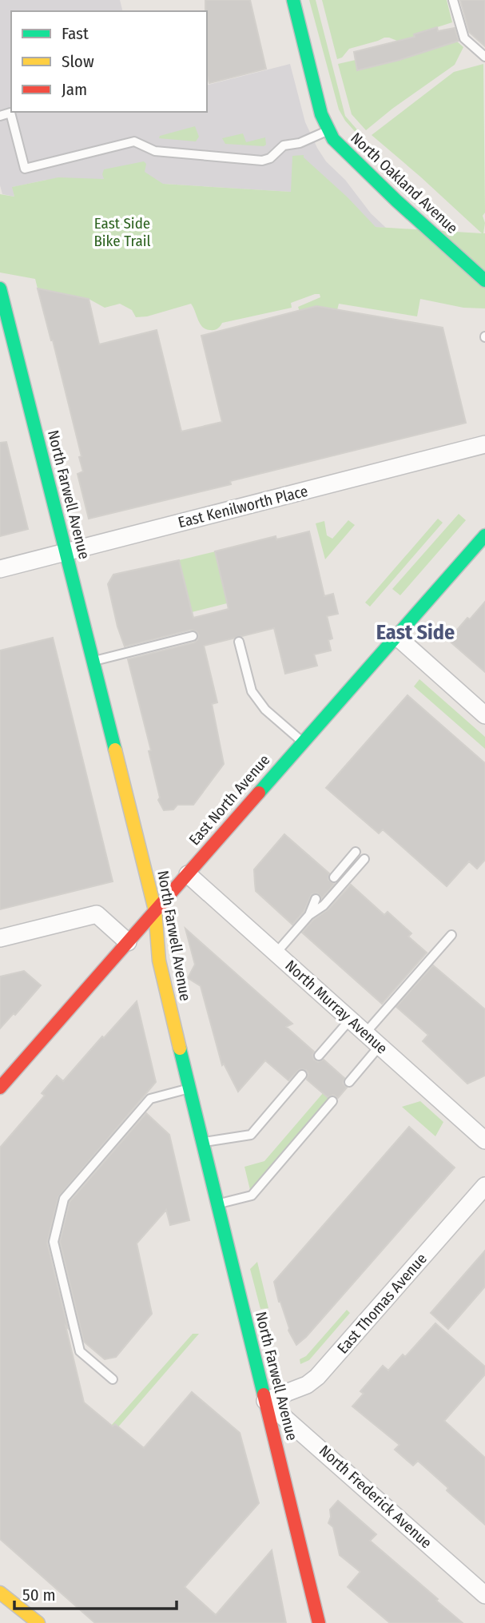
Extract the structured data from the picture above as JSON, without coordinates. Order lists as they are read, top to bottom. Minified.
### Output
{"streets":{"main road":["North Oakland Avenue","North Farwell Avenue","East North Avenue"],"street":["East Kenilworth Place","North Murray Avenue","East Thomas Avenue","North Frederick Avenue"]},"crossings":[["North Farwell Avenue","East Kenilworth Place"],["North Farwell Avenue","East North Avenue"],["North Farwell Avenue","East Thomas Avenue"],["North Farwell Avenue","North Frederick Avenue"],["East North Avenue","North Murray Avenue"],["East Thomas Avenue","North Frederick Avenue"]],"districts":["East Side"],"parks":["East Side Bike Trail"],"legend":["Fast","Slow","Jam"],"scale_bar":"50 m"}
